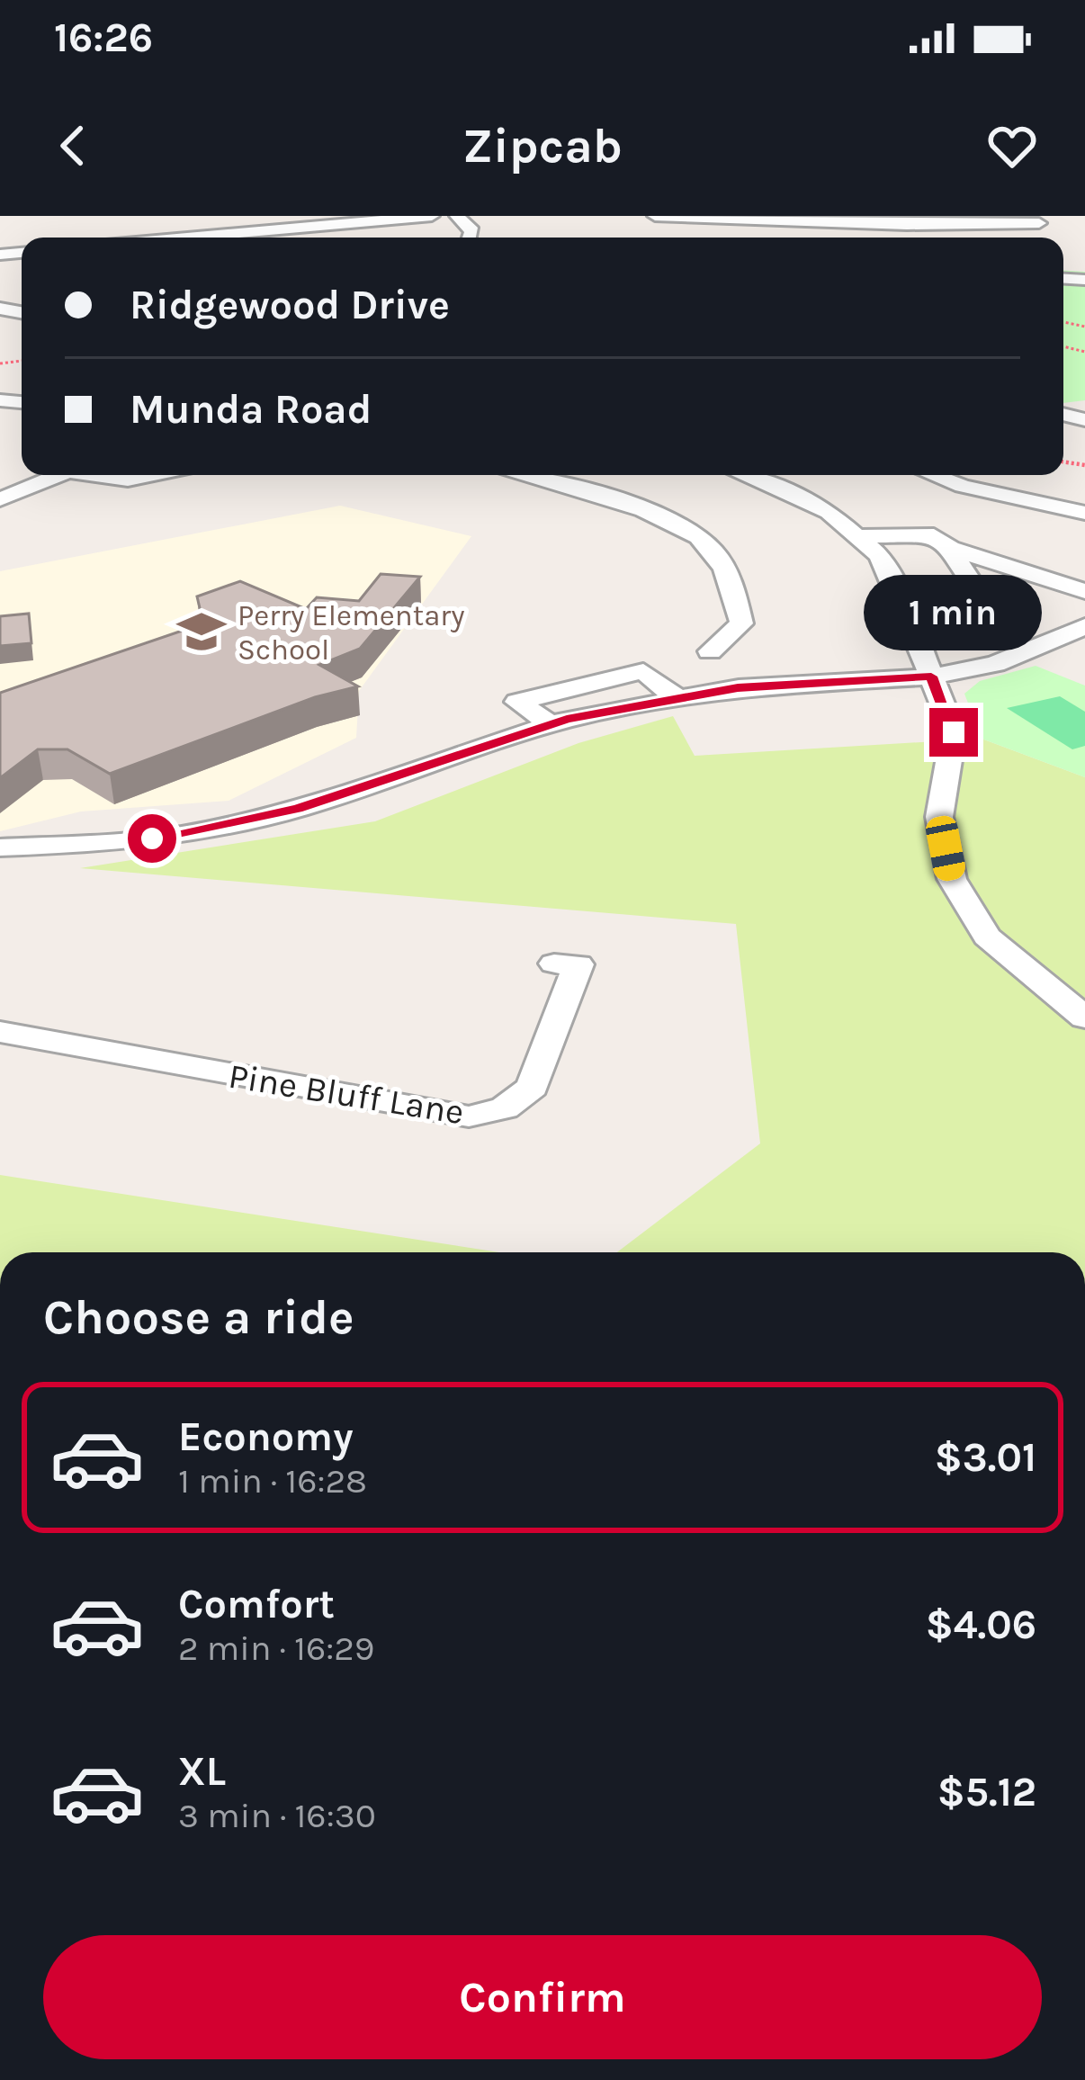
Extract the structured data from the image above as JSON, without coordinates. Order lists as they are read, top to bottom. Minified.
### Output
{"streets":{"street":["Pine Bluff Lane"]},"places":{"school or university":["Perry Elementary School"]},"page":{"status":"16:26","header":"Zipcab","banner":["Ridgewood Drive","Munda Road"],"bubble":"1 min","heading":"Choose a ride","list":[{"name":"Economy","note":"1 min · 16:28","value":"$3.01"},{"name":"Comfort","note":"2 min · 16:29","value":"$4.06"},{"name":"XL","note":"3 min · 16:30","value":"$5.12"}],"buttons":"Confirm"}}
